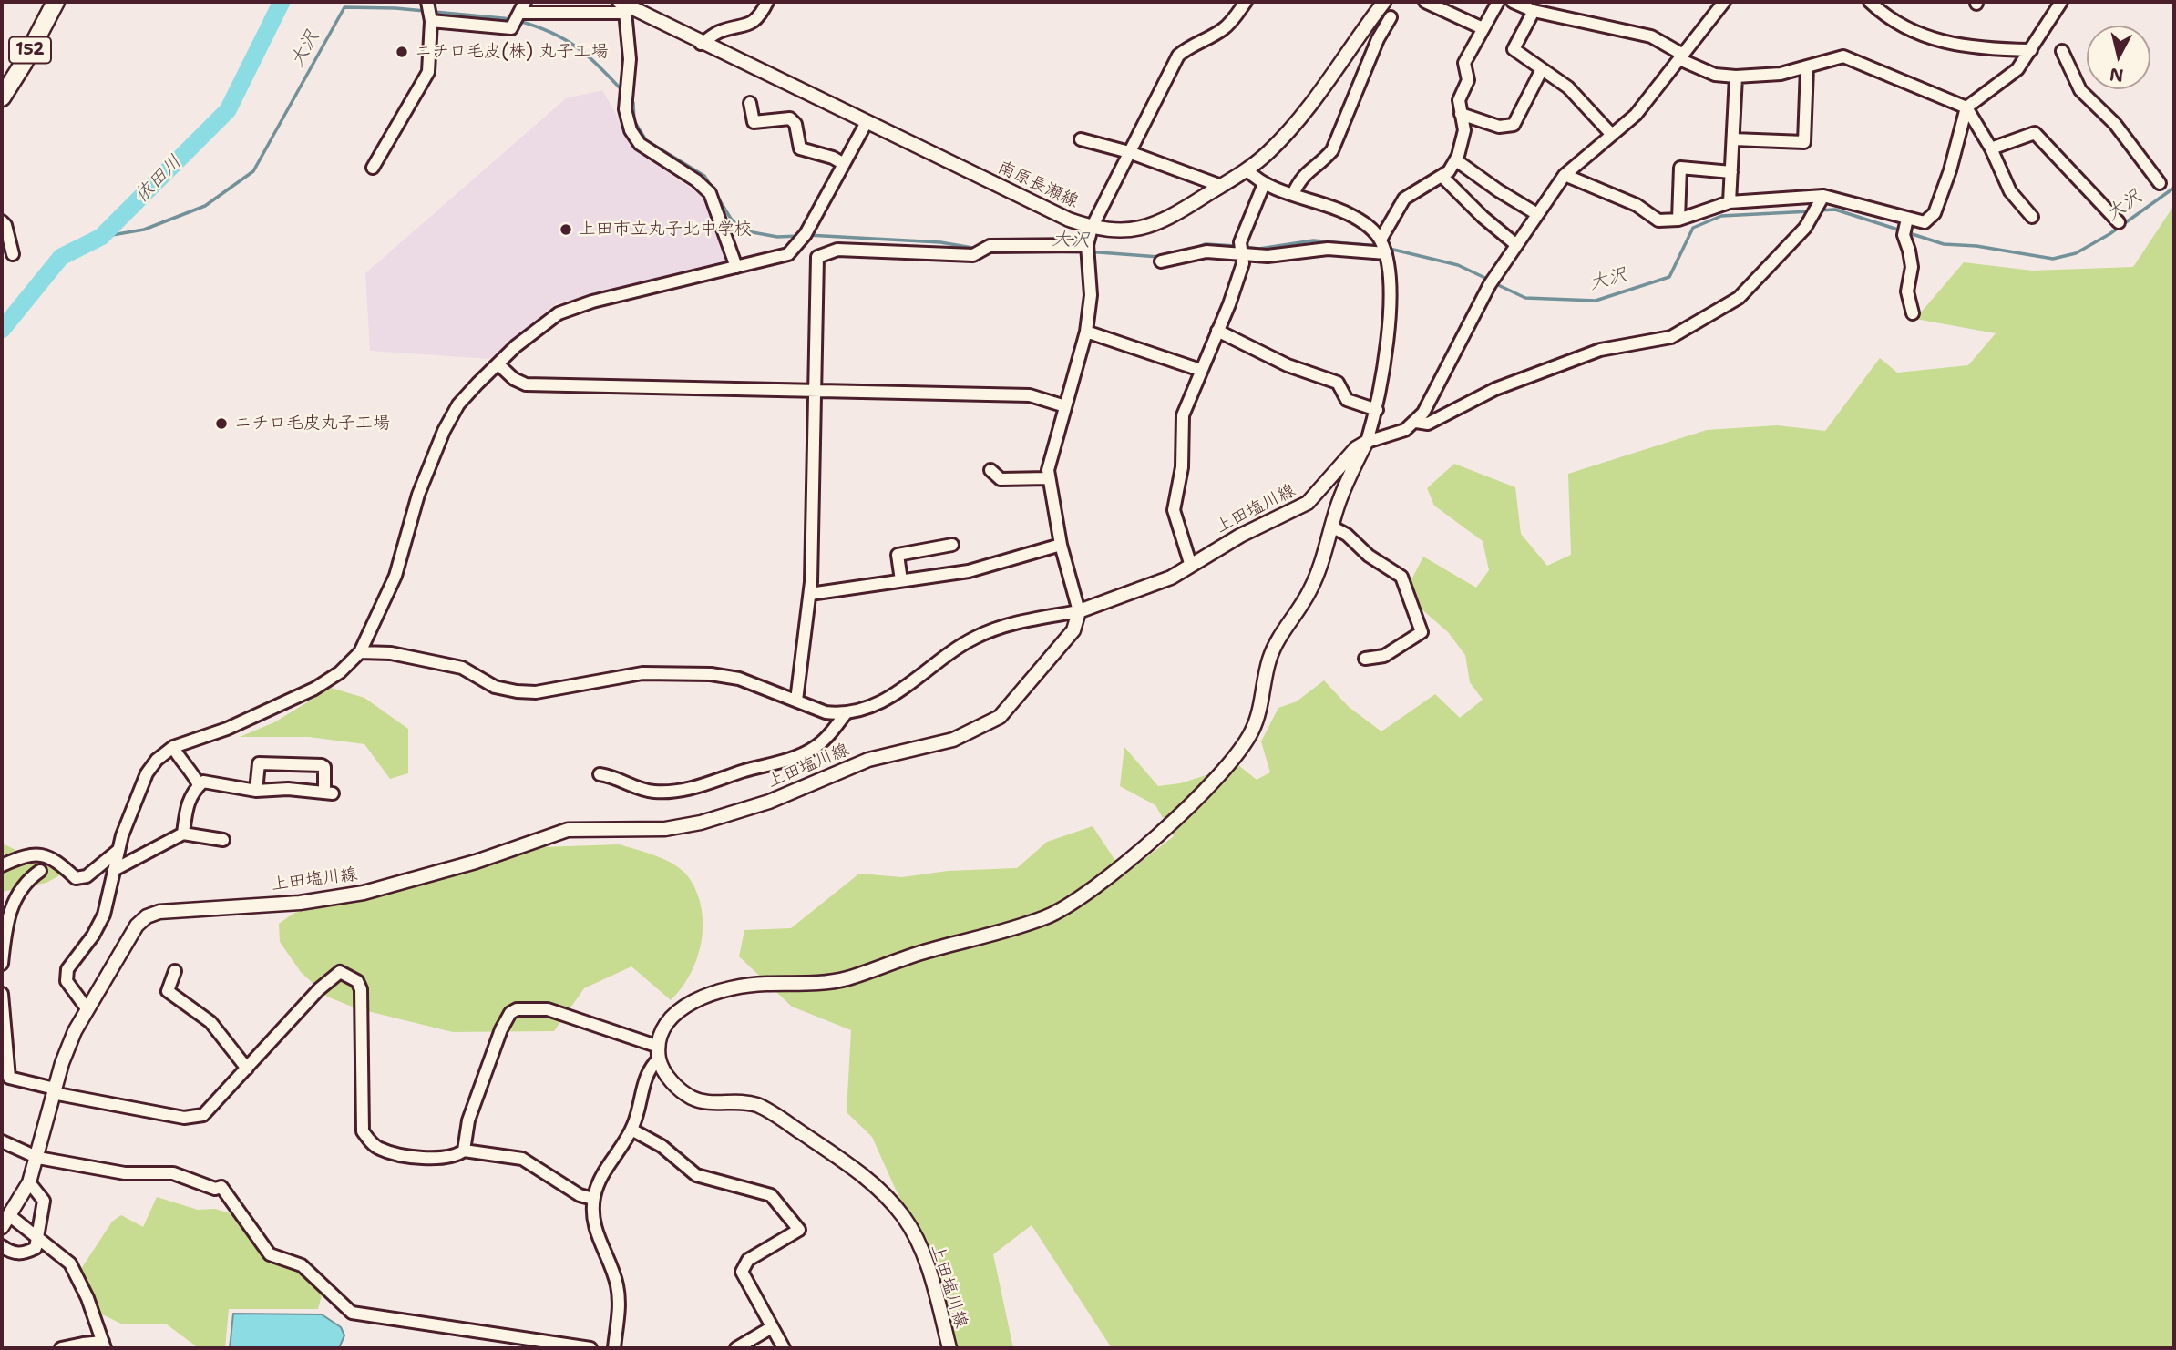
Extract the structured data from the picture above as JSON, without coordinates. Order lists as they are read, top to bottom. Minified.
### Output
{"streets":{"highway":["152"],"main road":["南原長瀬線","上田塩川線"]},"water":["大沢","依田川"],"places":["ニチロ毛皮(株) 丸子工場","上田市立丸子北中学校","ニチロ毛皮丸子工場"],"north":"bottom"}
